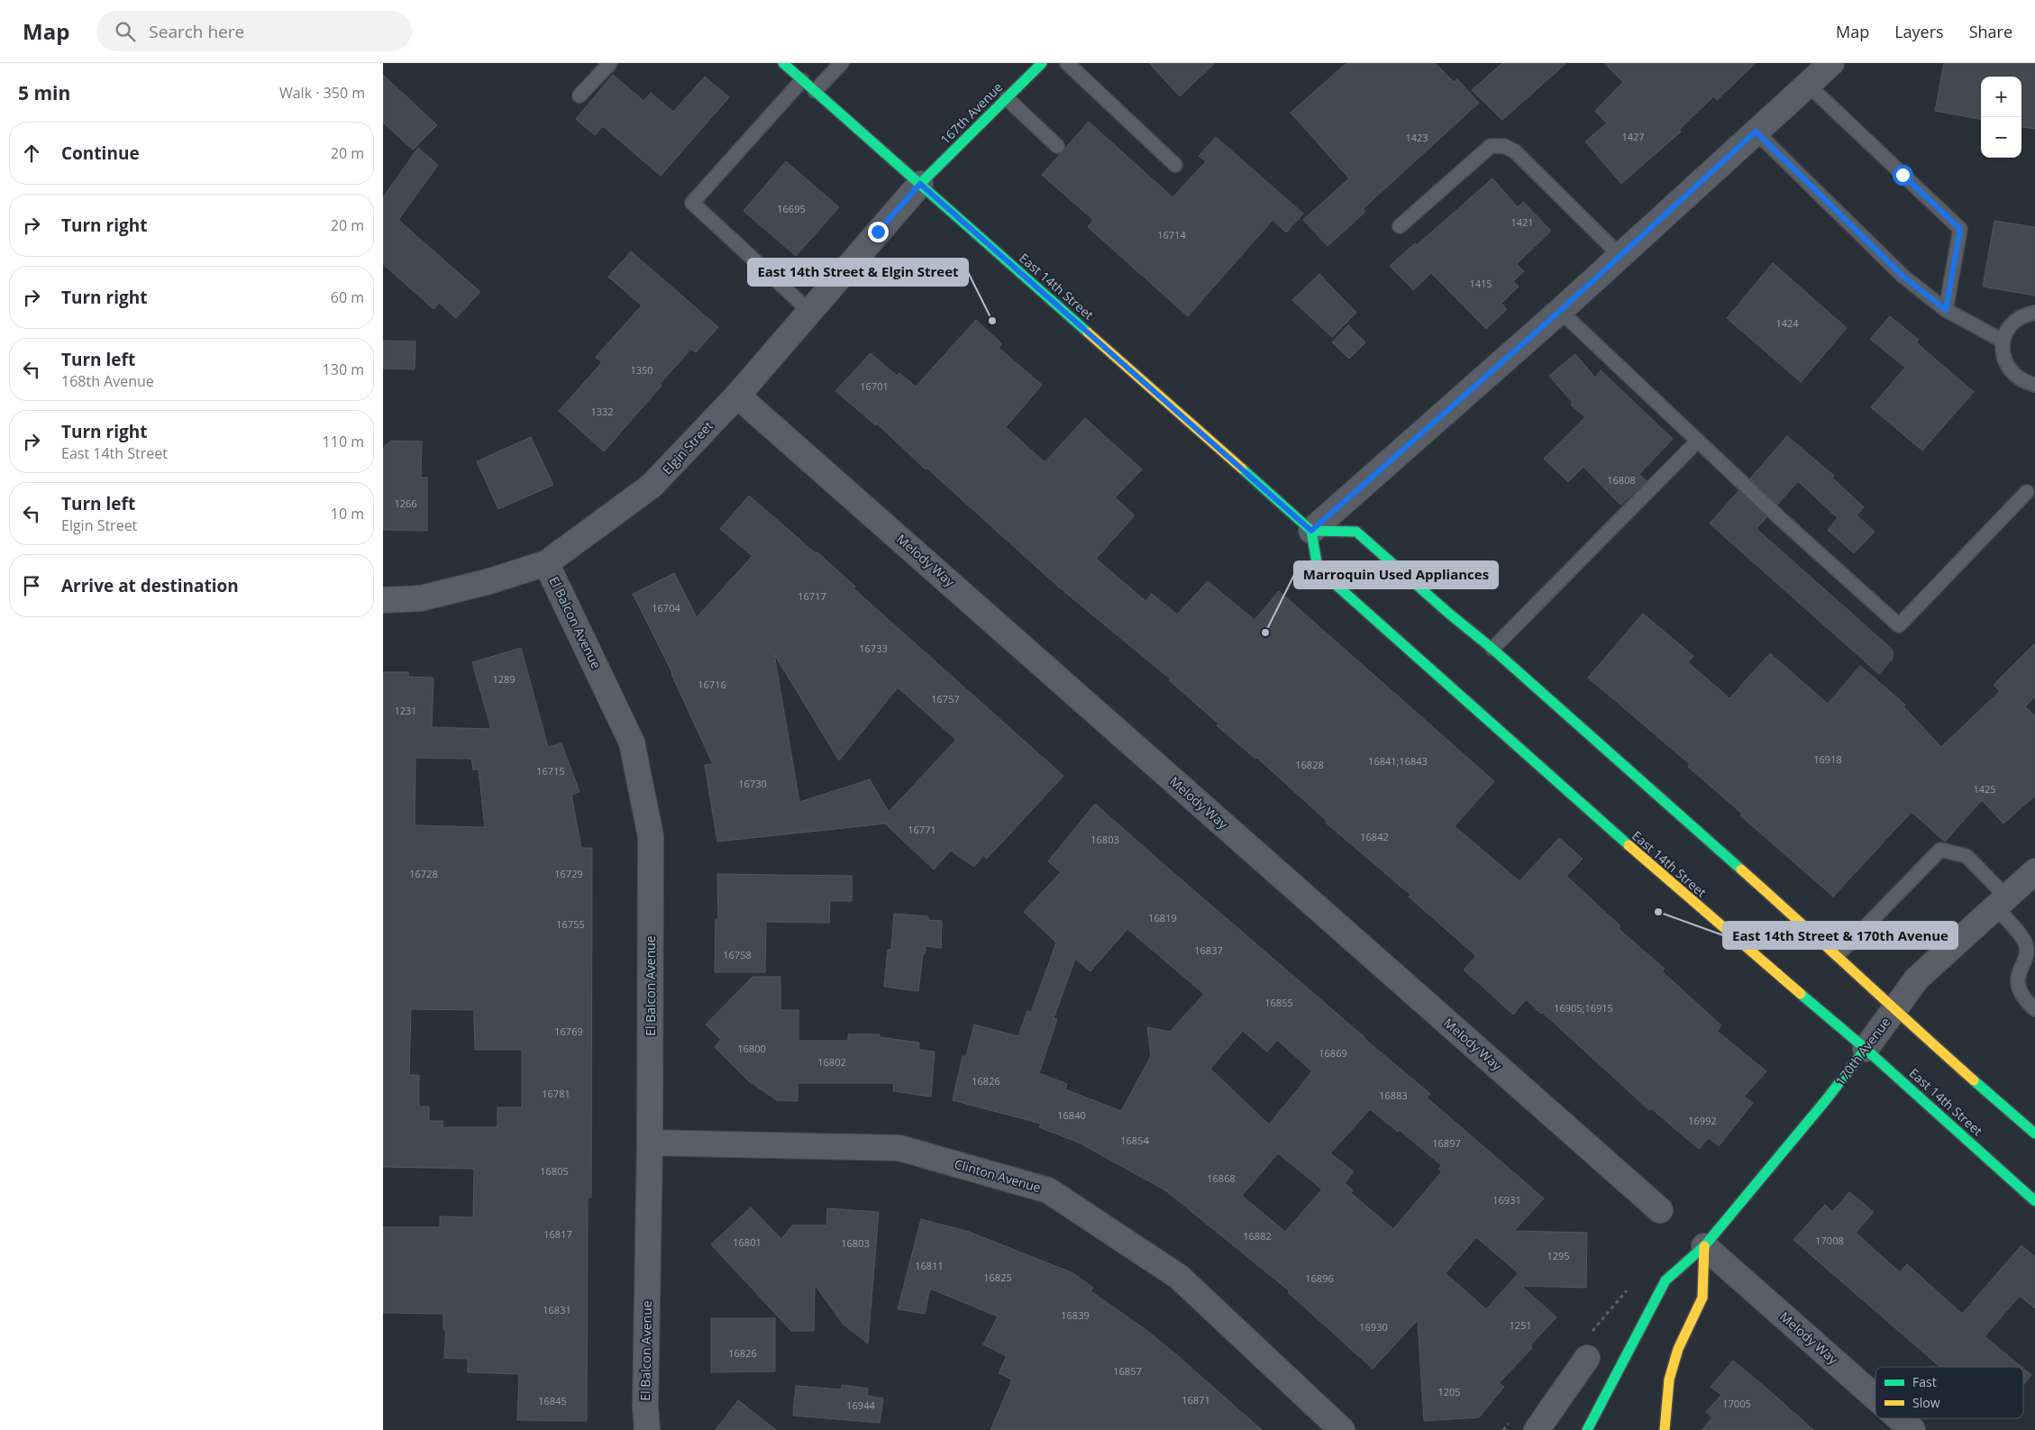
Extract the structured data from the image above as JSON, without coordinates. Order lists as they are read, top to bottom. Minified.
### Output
{"streets":{"main road":["167th Avenue","East 14th Street","170th Avenue"],"street":["Elgin Street","Melody Way","El Balcon Avenue","Clinton Avenue"]},"crossings":[["167th Avenue","East 14th Street"],["167th Avenue","Elgin Street"],["East 14th Street","Elgin Street"],["East 14th Street","170th Avenue"],["Elgin Street","Melody Way"],["Elgin Street","El Balcon Avenue"],["Melody Way","170th Avenue"],["El Balcon Avenue","Clinton Avenue"]],"places":["East 14th Street & Elgin Street","Marroquin Used Appliances","East 14th Street & 170th Avenue"],"house_numbers":["1427","1423","16695","1421","16714","1415","1424","1350","16701","1332","16808","1266","16717","16704","16733","1289","16716","16757","1231","16918","16841;16843","16828","16715","16730","1425","16771","16842","16803","16728","16729","16819","16755","16837","16758","16855","16905;16915","16769","16800","16869","16802","16826","16781","16883","16840","16992","16854","16897","16805","16868","16931","16817","16882","17008","16801","16803","1295","16811","16825","16896","16831","16839","1251","16930","16826","16857","1205","16871","16845","17005","16944"],"legend":["Fast","Slow"],"page":{"header":"Map","search":"Search here","nav":["Map","Layers","Share"],"heading":["5 min","Walk · 350 m"],"map_buttons":["+","−"],"list":[["Continue","20 m"],["Turn right","20 m"],["Turn right","60 m"],["Turn left","168th Avenue","130 m"],["Turn right","East 14th Street","110 m"],["Turn left","Elgin Street","10 m"],"Arrive at destination"]}}
